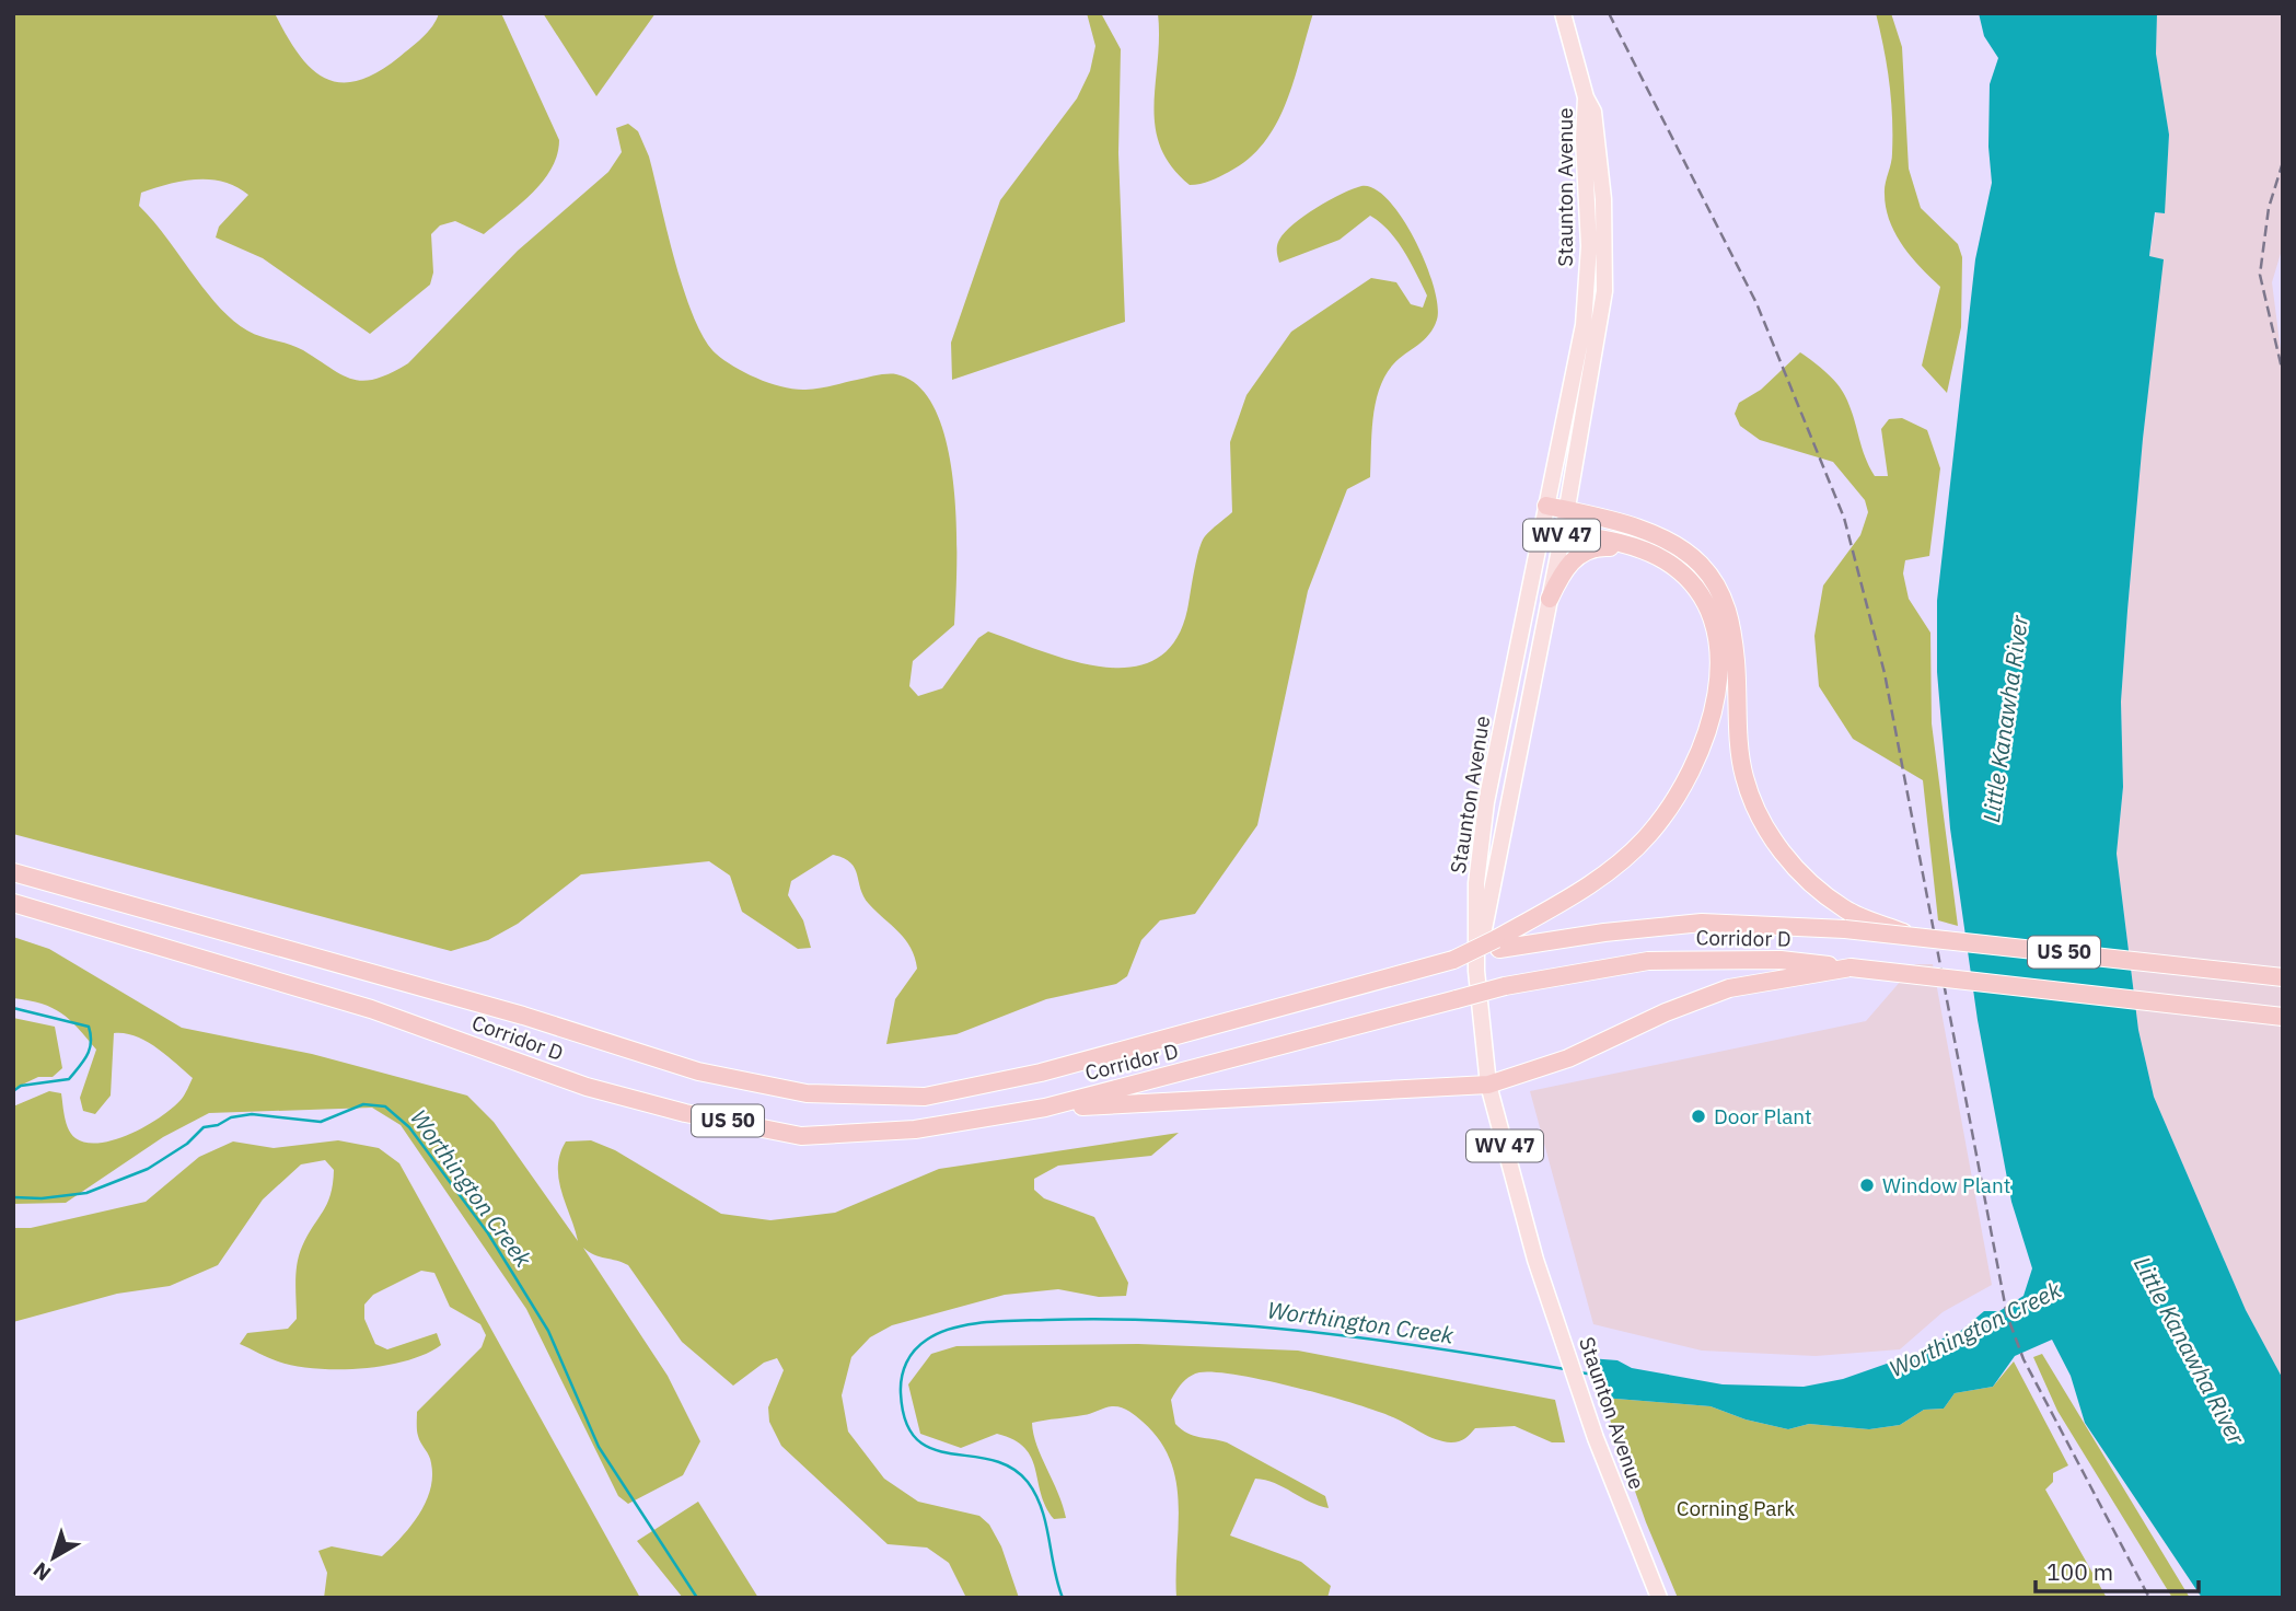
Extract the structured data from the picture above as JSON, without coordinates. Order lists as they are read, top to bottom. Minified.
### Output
{"streets":{"highway":["Corridor D","US 50"],"main road":["Staunton Avenue","WV 47"]},"crossings":[["Staunton Avenue","WV 47"]],"water":["Little Kanawha River","Worthington Creek"],"parks":["Corning Park"],"places":["Door Plant","Window Plant"],"scale_bar":"100 m","north":"bottom left"}
